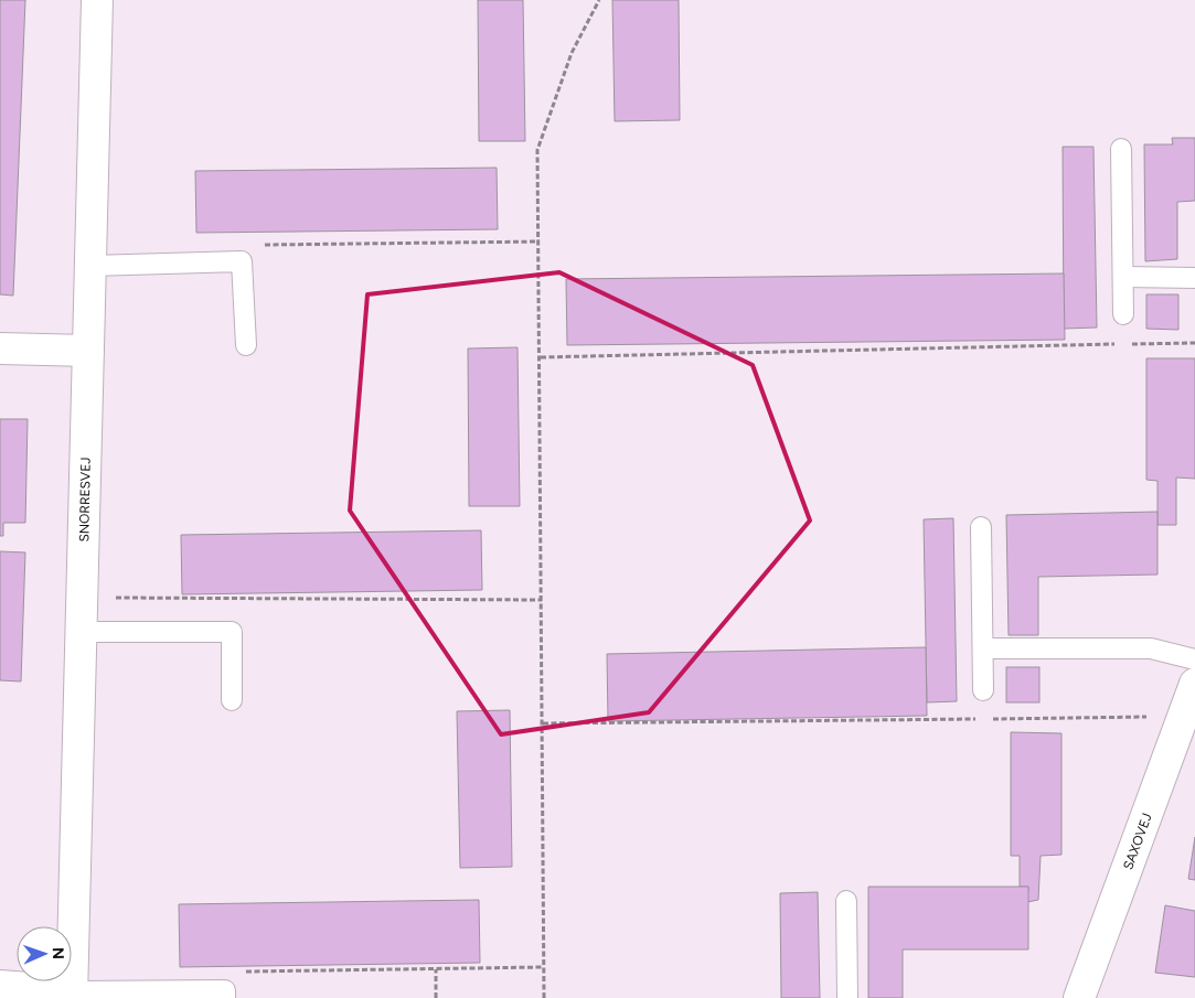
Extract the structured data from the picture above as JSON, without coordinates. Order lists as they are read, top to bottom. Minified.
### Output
{"streets":{"street":["SNORRESVEJ","SAXOVEJ"]},"north":"right"}
